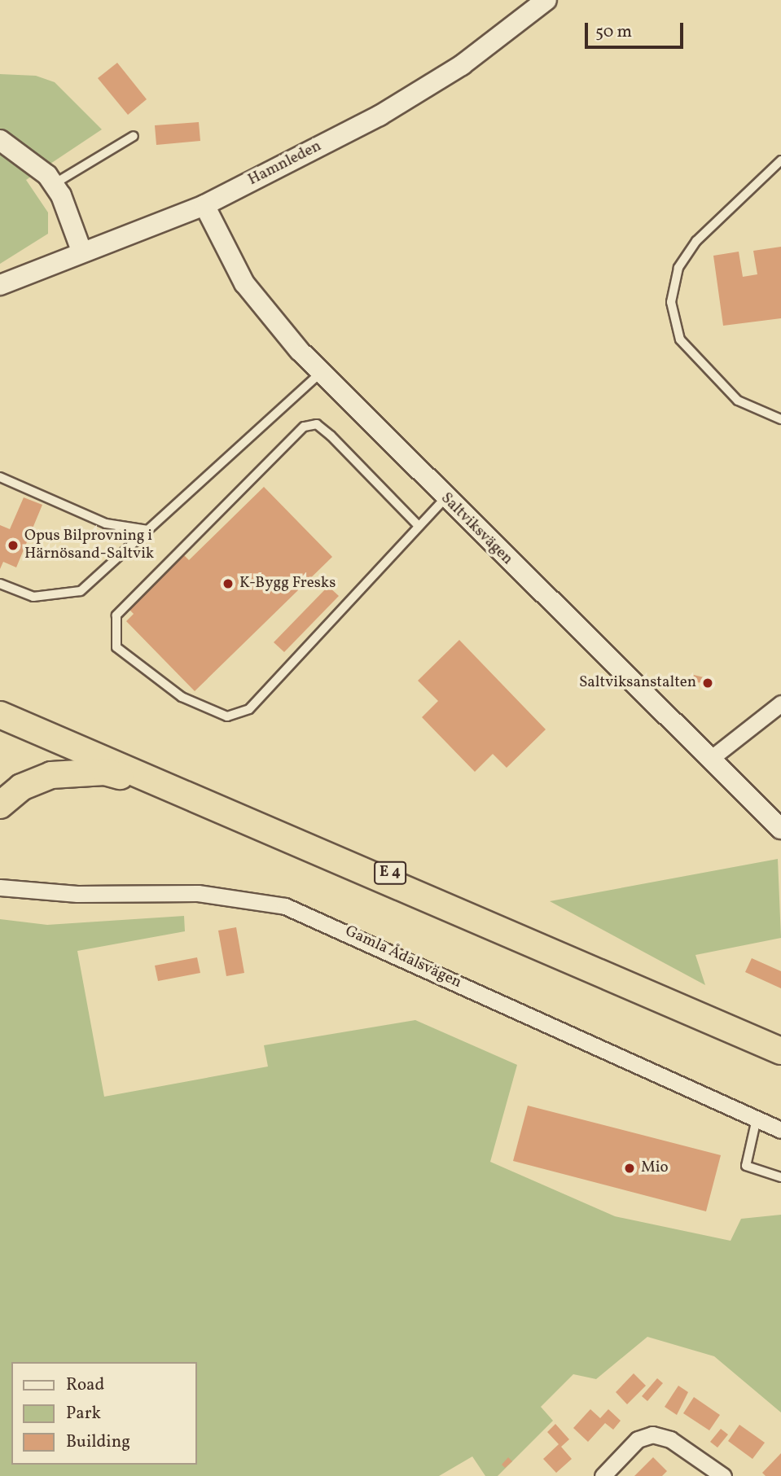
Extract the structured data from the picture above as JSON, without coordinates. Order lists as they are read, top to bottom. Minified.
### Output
{"streets":{"highway":["E 4"],"street":["Hamnleden","Saltviksvägen","Gamla Ådalsvägen"]},"crossings":[["Hamnleden","Saltviksvägen"]],"places":["Opus Bilprovning i Härnösand-Saltvik","K-Bygg Fresks","Saltviksanstalten","Mio"],"legend":["Road","Park","Building"],"scale_bar":"50 m"}
